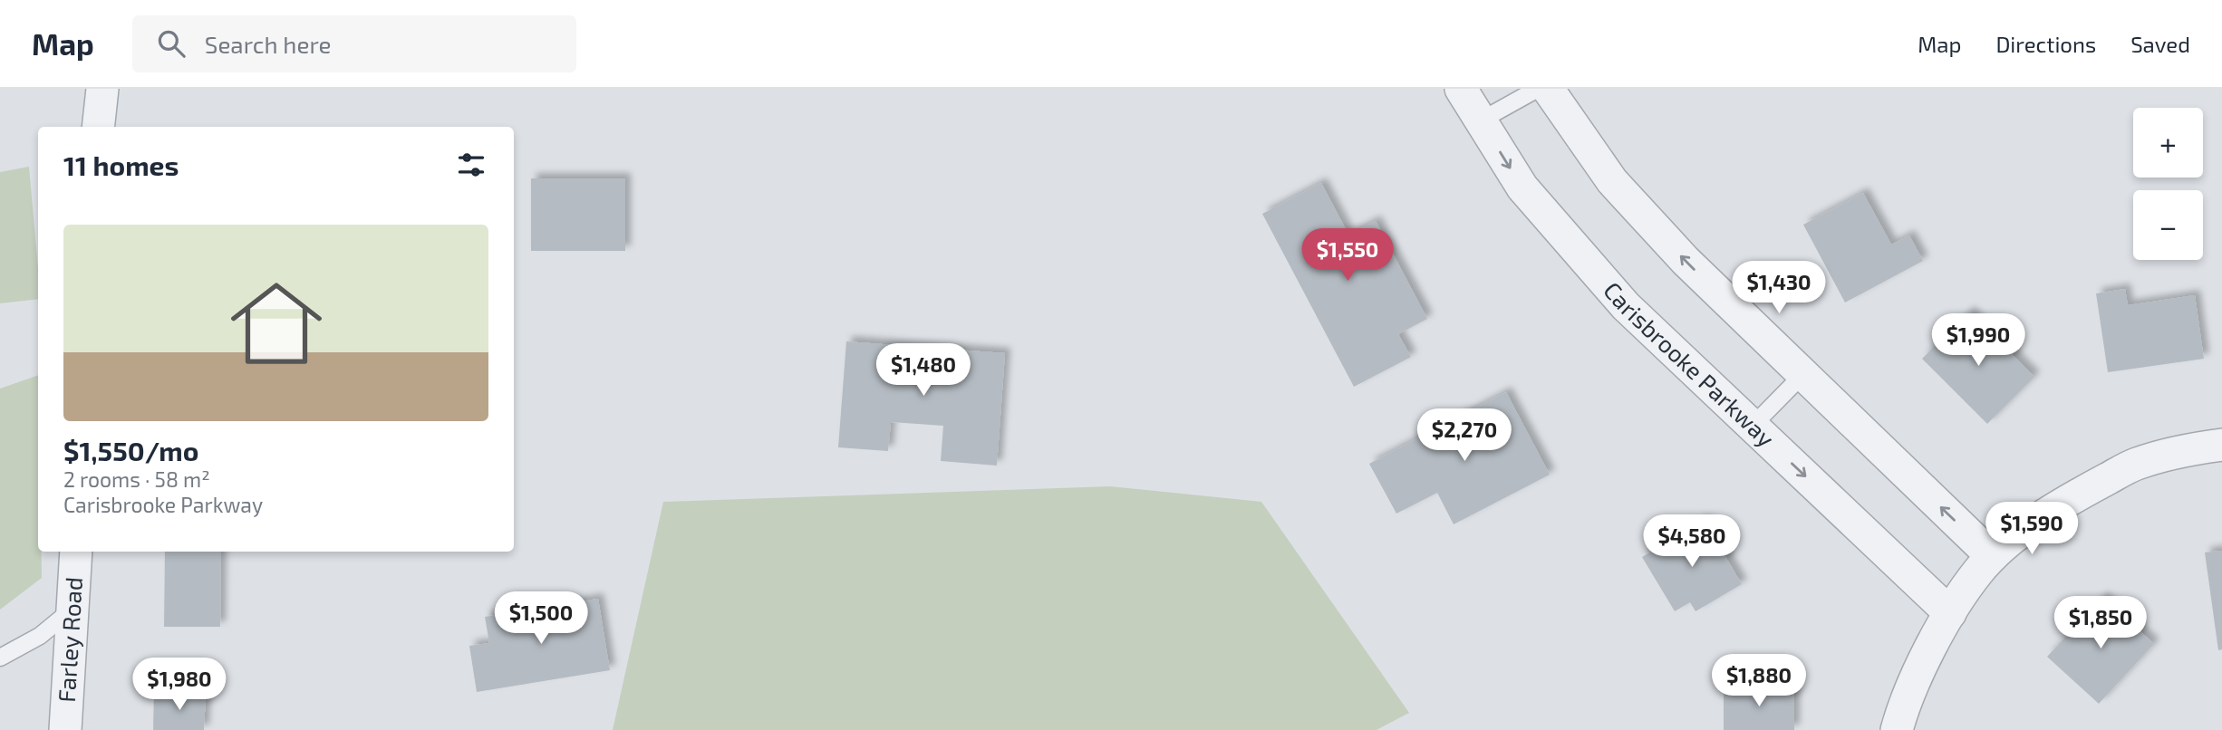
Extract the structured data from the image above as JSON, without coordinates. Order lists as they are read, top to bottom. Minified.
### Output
{"streets":{"street":["Carisbrooke Parkway","Farley Road"]},"page":{"header":"Map","search":"Search here","nav":["Map","Directions","Saved"],"map_buttons":["+","−"],"heading":"11 homes","list":[{"name":"$1,550/mo","note":"2 rooms · 58 m² · Carisbrooke Parkway"}],"price":["$1,550","$1,430","$1,990","$1,480","$2,270","$1,590","$4,580","$1,500","$1,850","$1,880","$1,980"]}}
